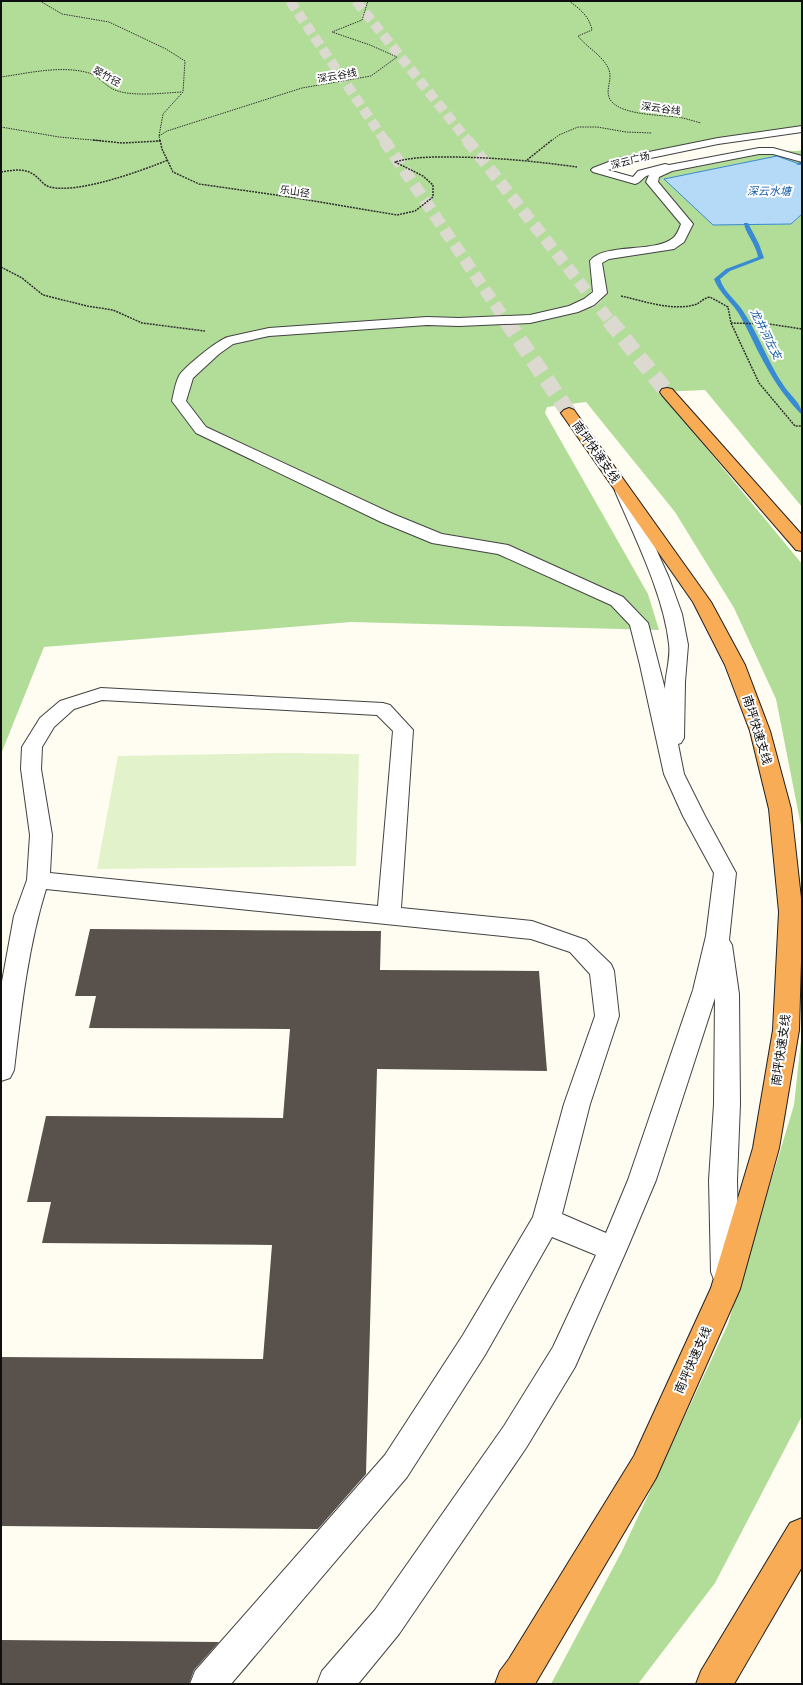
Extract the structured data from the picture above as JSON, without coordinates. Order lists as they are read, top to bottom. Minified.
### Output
{"streets":{"highway":["南坪快速支线"],"street":["深云广场"],"path":["深云谷线","翠竹径","乐山径"]},"crossings":[["深云谷线","乐山径"],["翠竹径","乐山径"],["深云广场","乐山径"]],"water":["深云水塘","龙井河左支"]}
